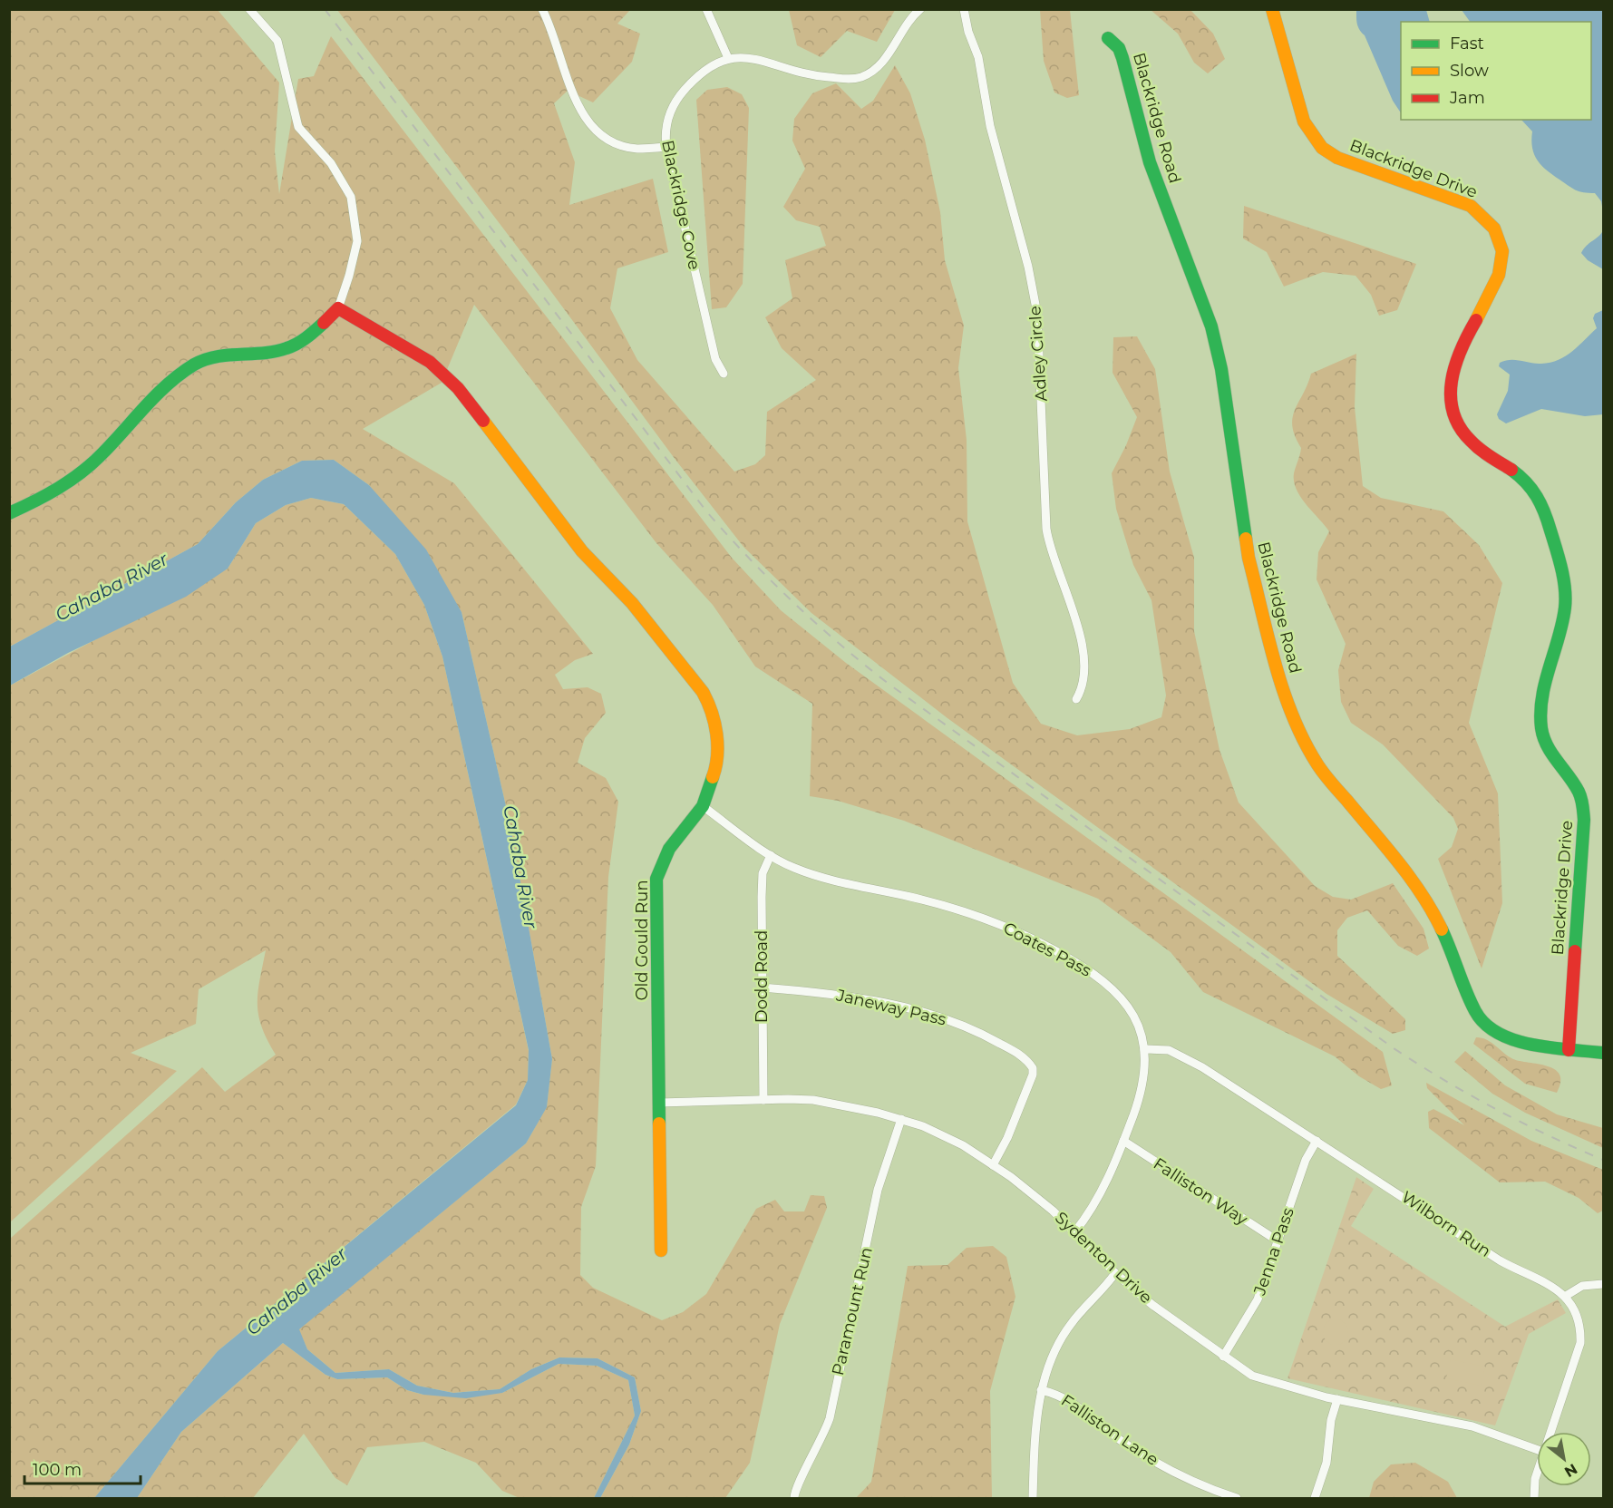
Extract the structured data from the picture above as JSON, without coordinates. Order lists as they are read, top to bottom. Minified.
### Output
{"streets":{"street":["Blackridge Road","Blackridge Drive","Blackridge Cove","Adley Circle","Old Gould Run","Coates Pass","Dodd Road","Janeway Pass","Falliston Way","Wilborn Run","Jenna Pass","Sydenton Drive","Paramount Run","Falliston Lane"]},"crossings":[["Blackridge Road","Blackridge Drive"],["Old Gould Run","Coates Pass"],["Old Gould Run","Sydenton Drive"],["Coates Pass","Dodd Road"],["Coates Pass","Falliston Way"],["Coates Pass","Wilborn Run"],["Coates Pass","Sydenton Drive"],["Dodd Road","Janeway Pass"],["Dodd Road","Sydenton Drive"],["Janeway Pass","Sydenton Drive"],["Falliston Way","Jenna Pass"],["Wilborn Run","Jenna Pass"],["Jenna Pass","Sydenton Drive"],["Sydenton Drive","Paramount Run"]],"water":["Cahaba River"],"legend":["Fast","Slow","Jam"],"scale_bar":"100 m","north":"bottom right"}
